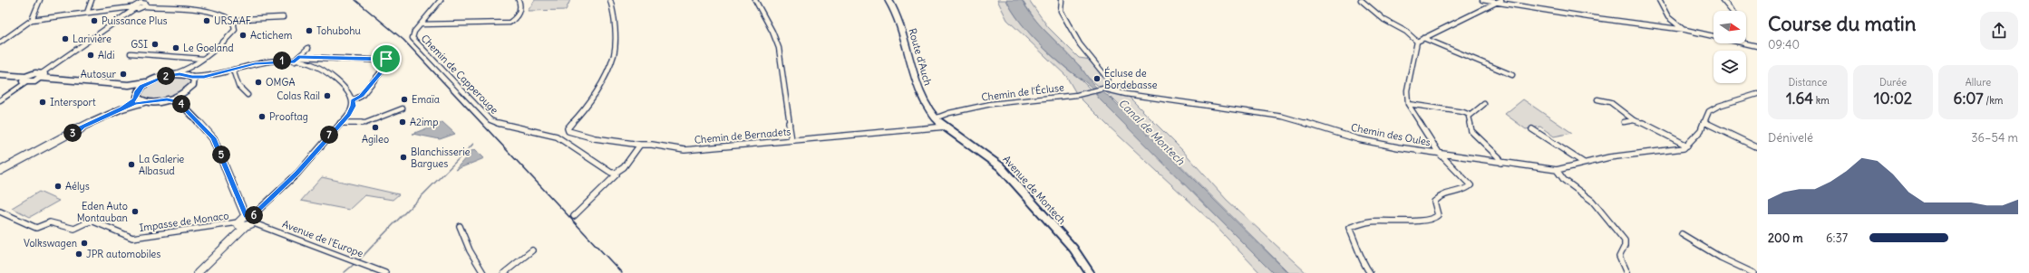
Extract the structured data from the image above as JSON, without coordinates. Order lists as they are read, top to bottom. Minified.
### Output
{"streets":{"main road":["Route d'Auch","Avenue de Montech"],"street":["Chemin de Capperouge","Chemin de l'Écluse","Chemin des Oules","Chemin de Bernadets","Impasse de Monaco","Avenue de l'Europe"]},"crossings":[["Route d'Auch","Chemin de l'Écluse"],["Route d'Auch","Avenue de Montech"],["Chemin de l'Écluse","Chemin des Oules"],["Chemin de l'Écluse","Avenue de Montech"],["Chemin de Bernadets","Avenue de Montech"]],"water":["Canal de Montech"],"places":["Puissance Plus","URSAAF","Tohubohu","Actichem","Larivière","GSI","Le Goeland","Aldi","Autosur","Écluse de Bordebasse","OMGA","Colas Rail","Emaïa","Intersport","Prooftag","A2imp","Agileo","Blanchisserie Bargues","La Galerie Albasud","Aélys","Eden Auto Montauban","Volkswagen","JPR automobiles"],"north":"right","page":{"heading":["Course du matin","09:40"],"pins":["1","2","4","3","7","5","6"],"stats":[["Distance","1.64 km"],["Durée","10:02"],["Allure","6:07 /km"]],"chart":["Dénivelé","36–54 m"],"list":[{"name":"200 m","note":"6:37"}]}}
